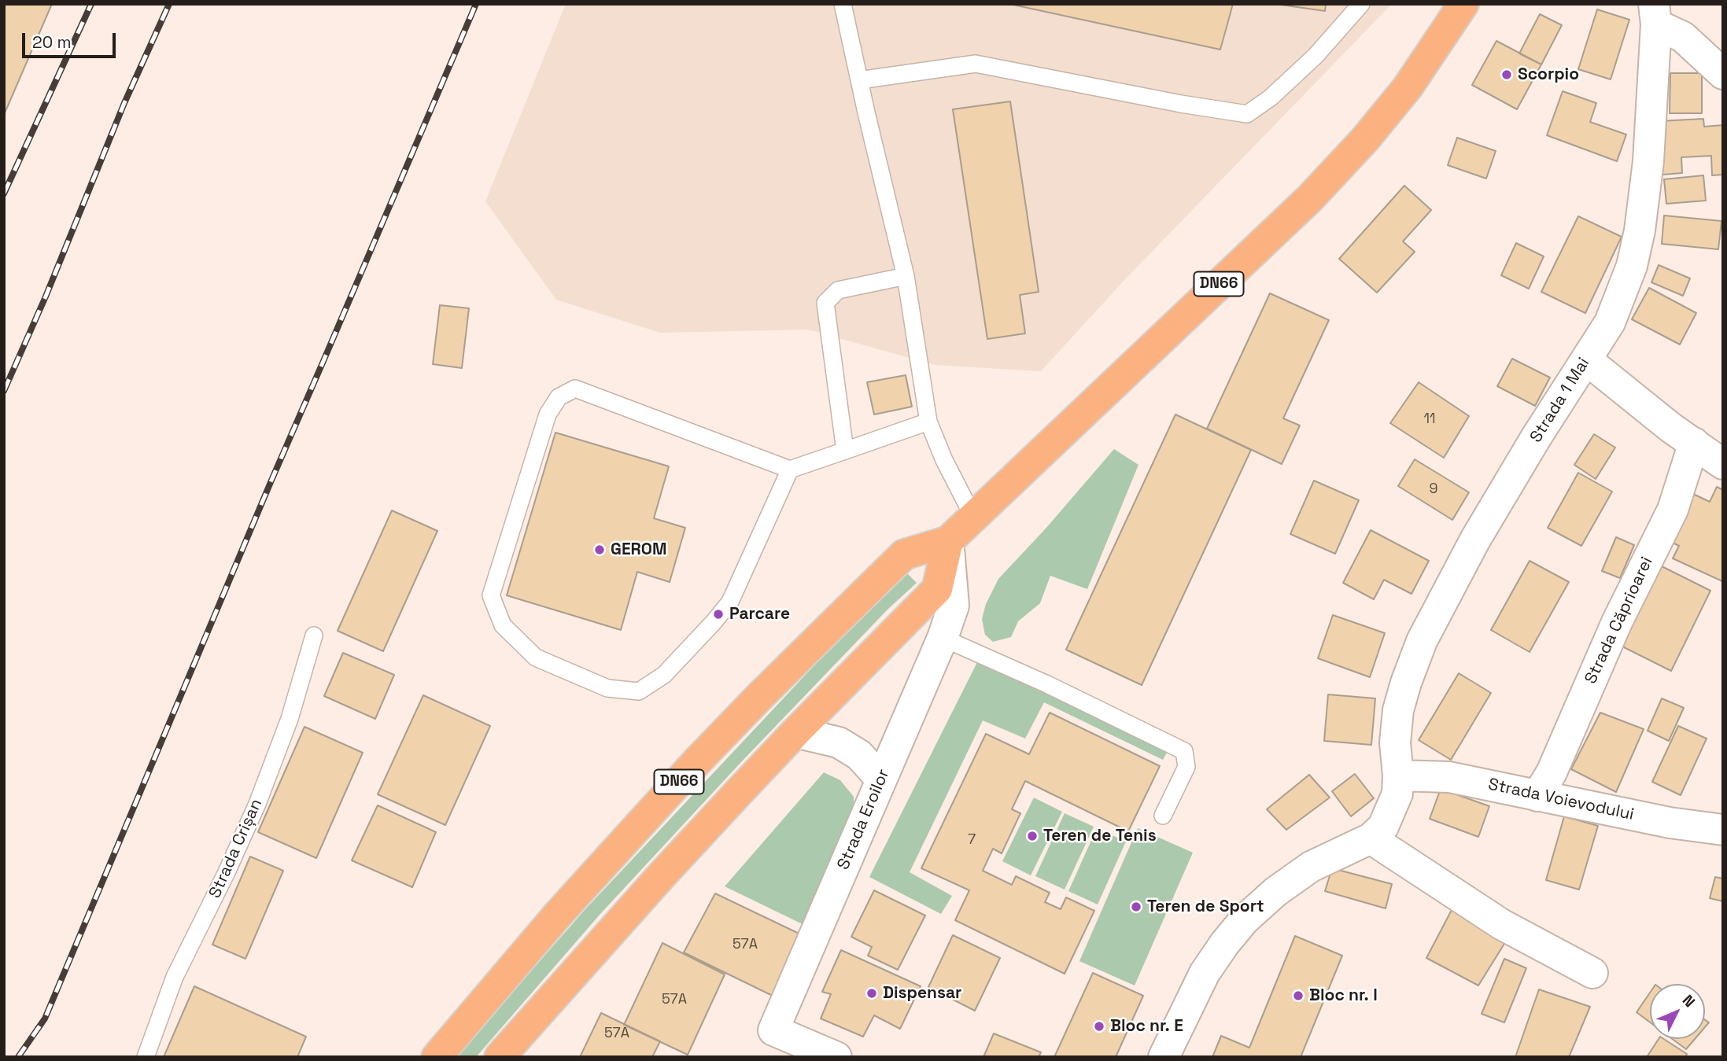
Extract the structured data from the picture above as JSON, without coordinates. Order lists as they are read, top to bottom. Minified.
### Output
{"streets":{"main road":["DN66"],"street":["Strada 1 Mai","Strada Căprioarei","Strada Voievodului","Strada Eroilor"],"lane":["Strada Crișan"]},"crossings":[["DN66","Strada Eroilor"],["Strada 1 Mai","Strada Voievodului"],["Strada Căprioarei","Strada Voievodului"]],"places":["Scorpio","GEROM","Parcare","Teren de Tenis","Teren de Sport","Dispensar","Bloc nr. I","Bloc nr. E"],"house_numbers":["11","9","7","57A","57A","57A"],"scale_bar":"20 m","north":"top right"}
